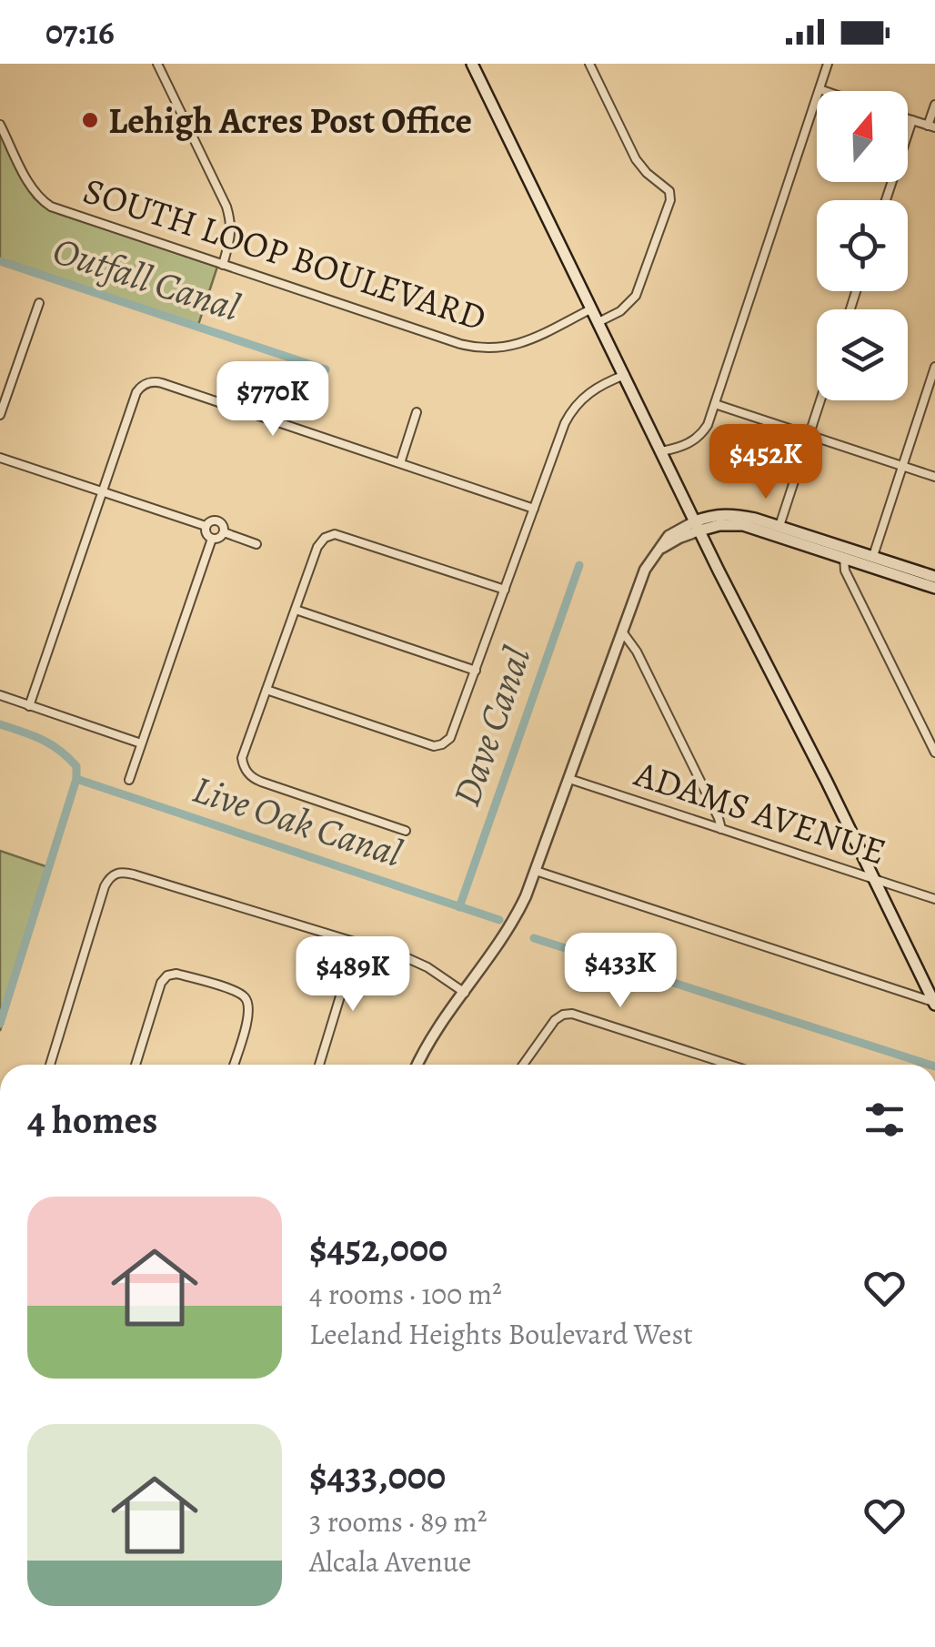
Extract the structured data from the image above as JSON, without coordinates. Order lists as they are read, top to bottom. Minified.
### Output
{"streets":{"street":["SOUTH LOOP BOULEVARD","ADAMS AVENUE"]},"water":["Outfall Canal","Dave Canal","Live Oak Canal"],"places":["Lehigh Acres Post Office"],"north":"top","page":{"status":"07:16","price":["$770K","$452K","$433K","$489K"],"heading":"4 homes","list":[{"name":"$452,000","note":"4 rooms · 100 m² · Leeland Heights Boulevard West"},{"name":"$433,000","note":"3 rooms · 89 m² · Alcala Avenue"}]}}
